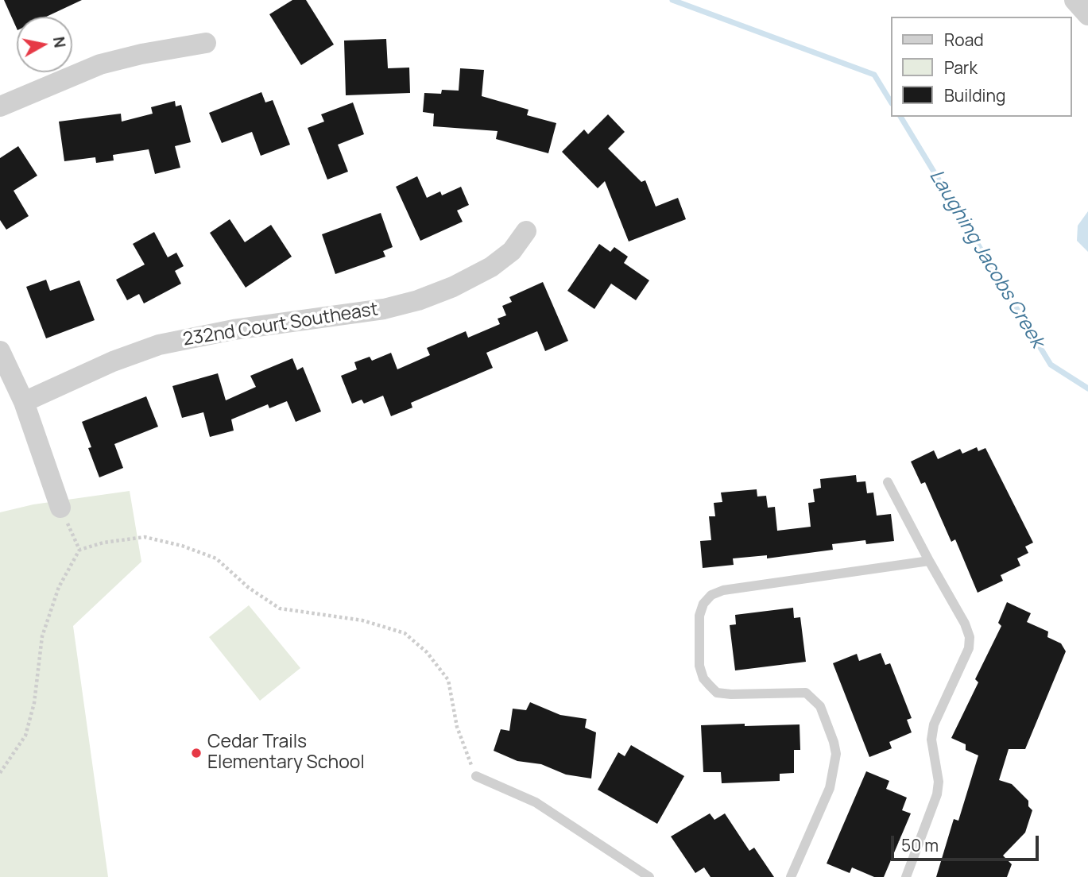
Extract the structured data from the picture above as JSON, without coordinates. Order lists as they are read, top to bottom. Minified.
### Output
{"streets":{"street":["232nd Court Southeast"]},"water":["Laughing Jacobs Creek"],"places":["Cedar Trails Elementary School"],"legend":["Road","Park","Building"],"scale_bar":"50 m","north":"right"}
